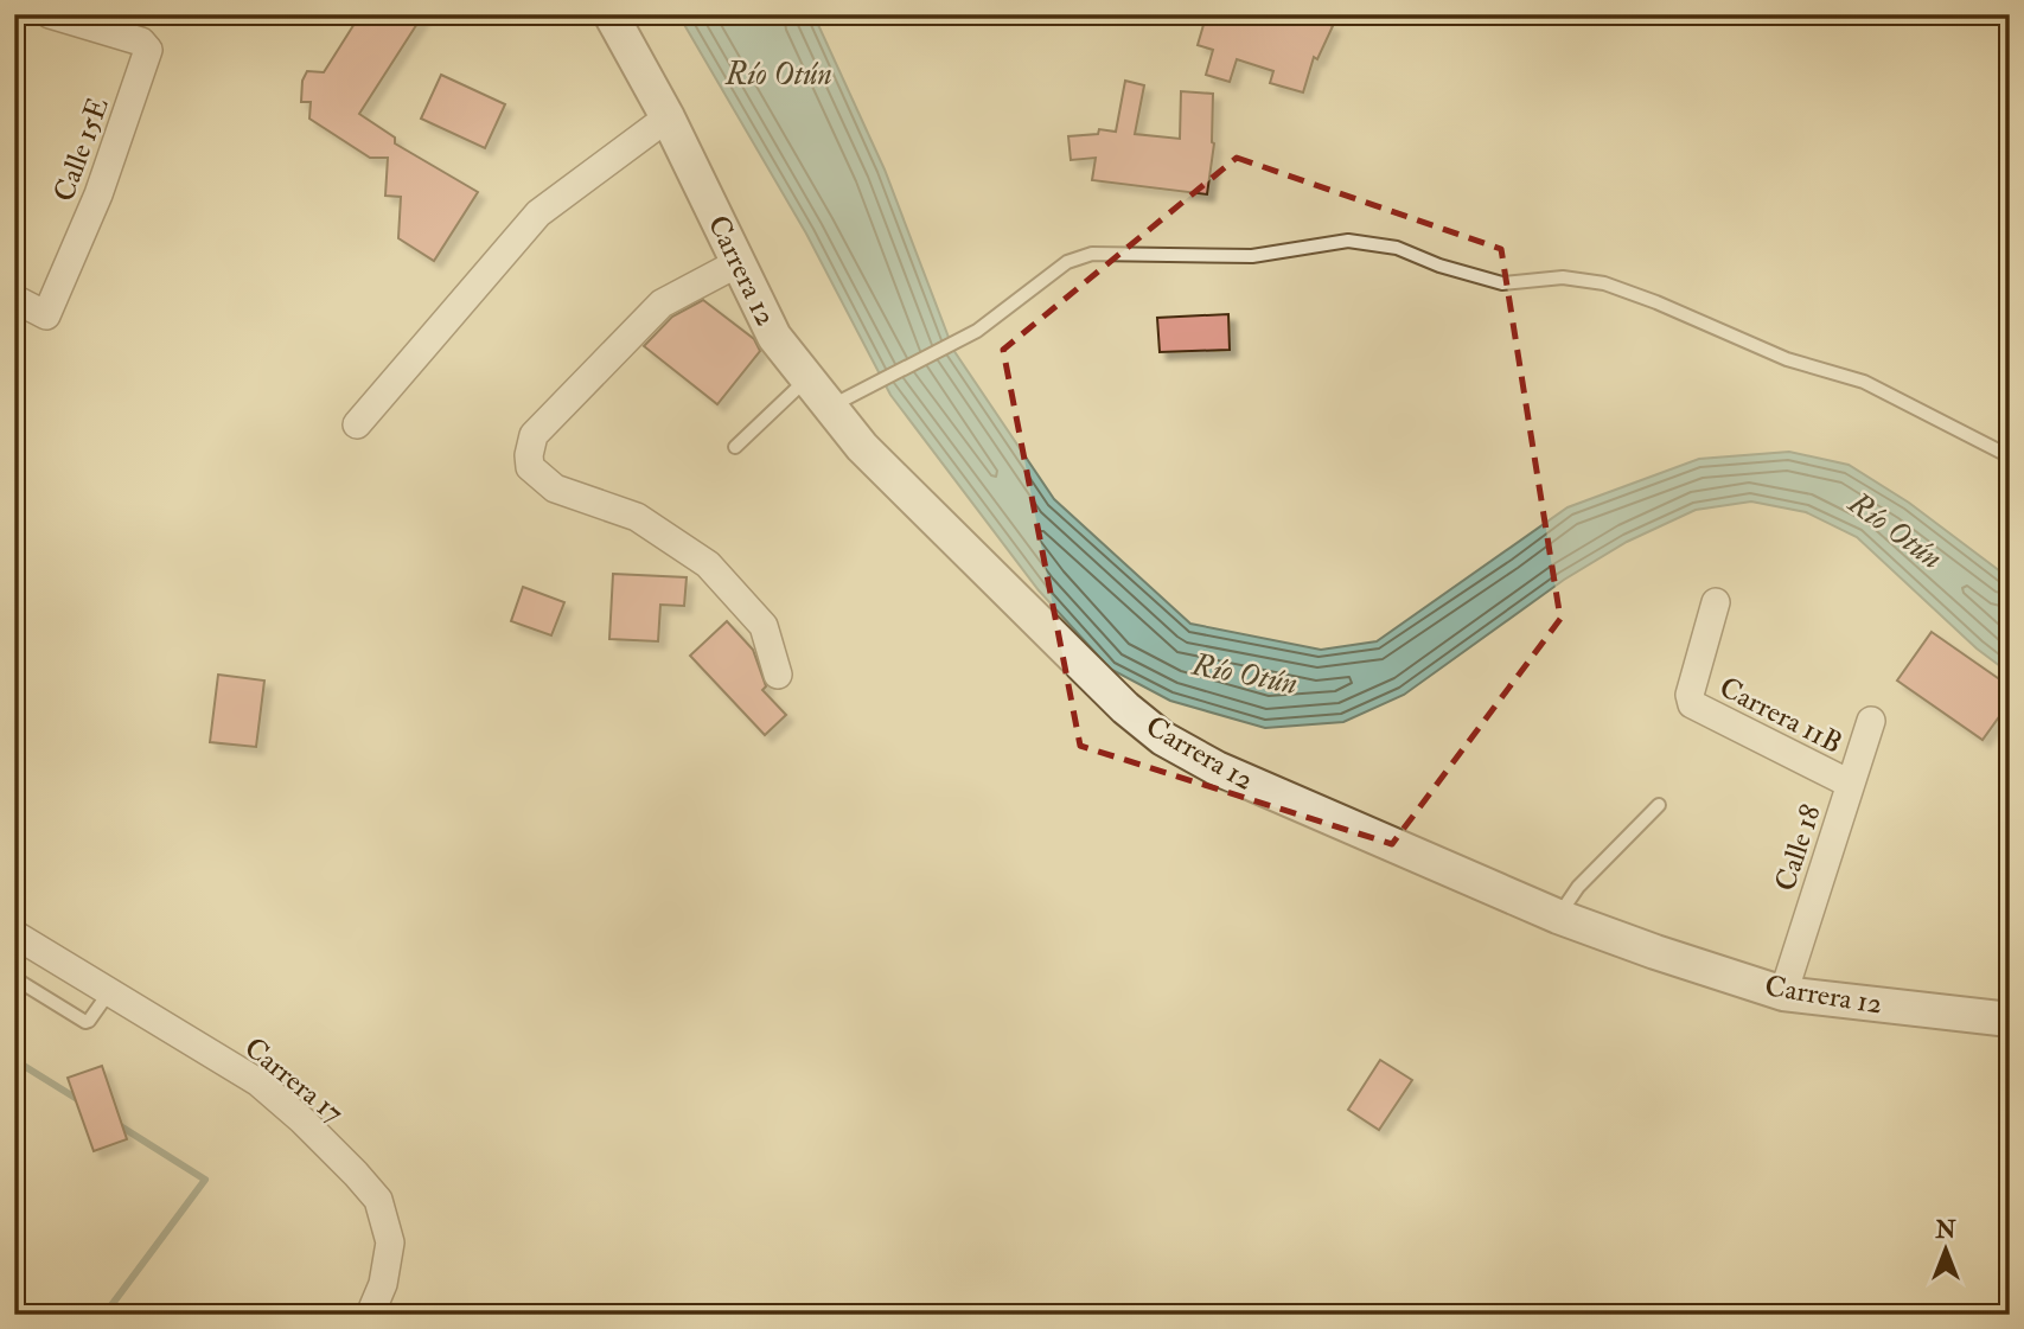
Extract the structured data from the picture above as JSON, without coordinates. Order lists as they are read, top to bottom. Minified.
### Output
{"streets":{"street":["Calle 15E","Carrera 12","Carrera 11B","Calle 18","Carrera 17"]},"crossings":[["Carrera 12","Calle 18"],["Carrera 11B","Calle 18"]],"water":["Río Otún"],"north":"top"}
